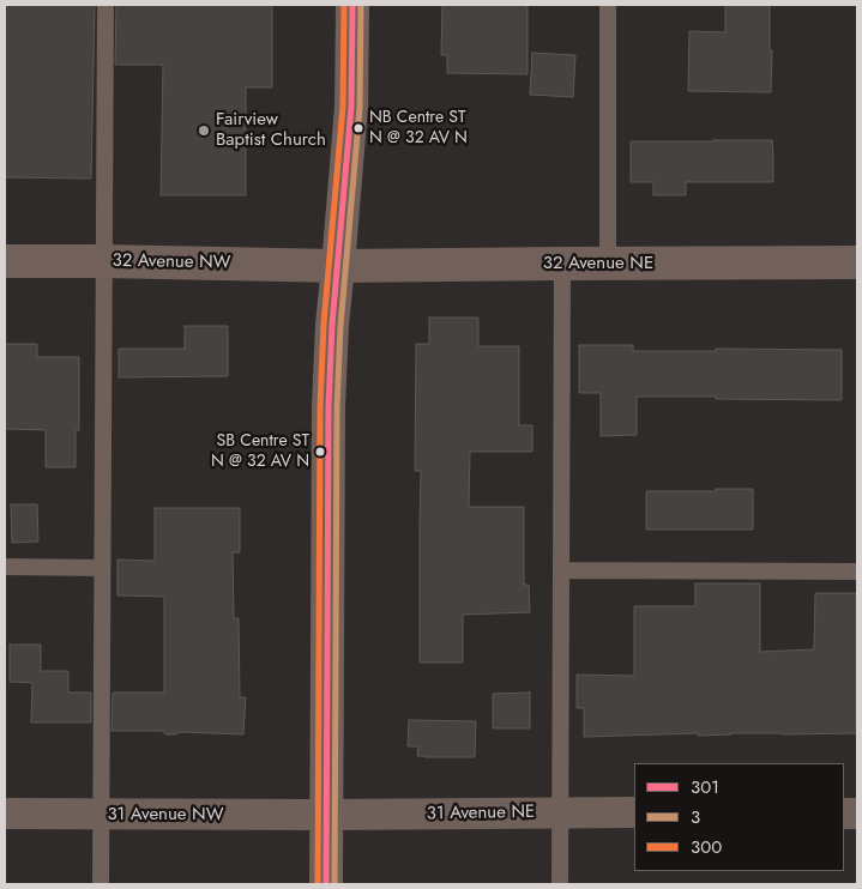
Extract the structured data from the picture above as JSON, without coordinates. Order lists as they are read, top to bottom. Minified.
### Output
{"streets":{"main road":["32 Avenue NW","32 Avenue NE"],"street":["31 Avenue NE","31 Avenue NW"]},"crossings":[["32 Avenue NW","32 Avenue NE"],["31 Avenue NE","31 Avenue NW"]],"places":["NB Centre ST N @ 32 AV N","Fairview Baptist Church","SB Centre ST N @ 32 AV N"],"lines":["transit line 301","transit line 3","transit line 300"],"legend":["301","3","300"]}
